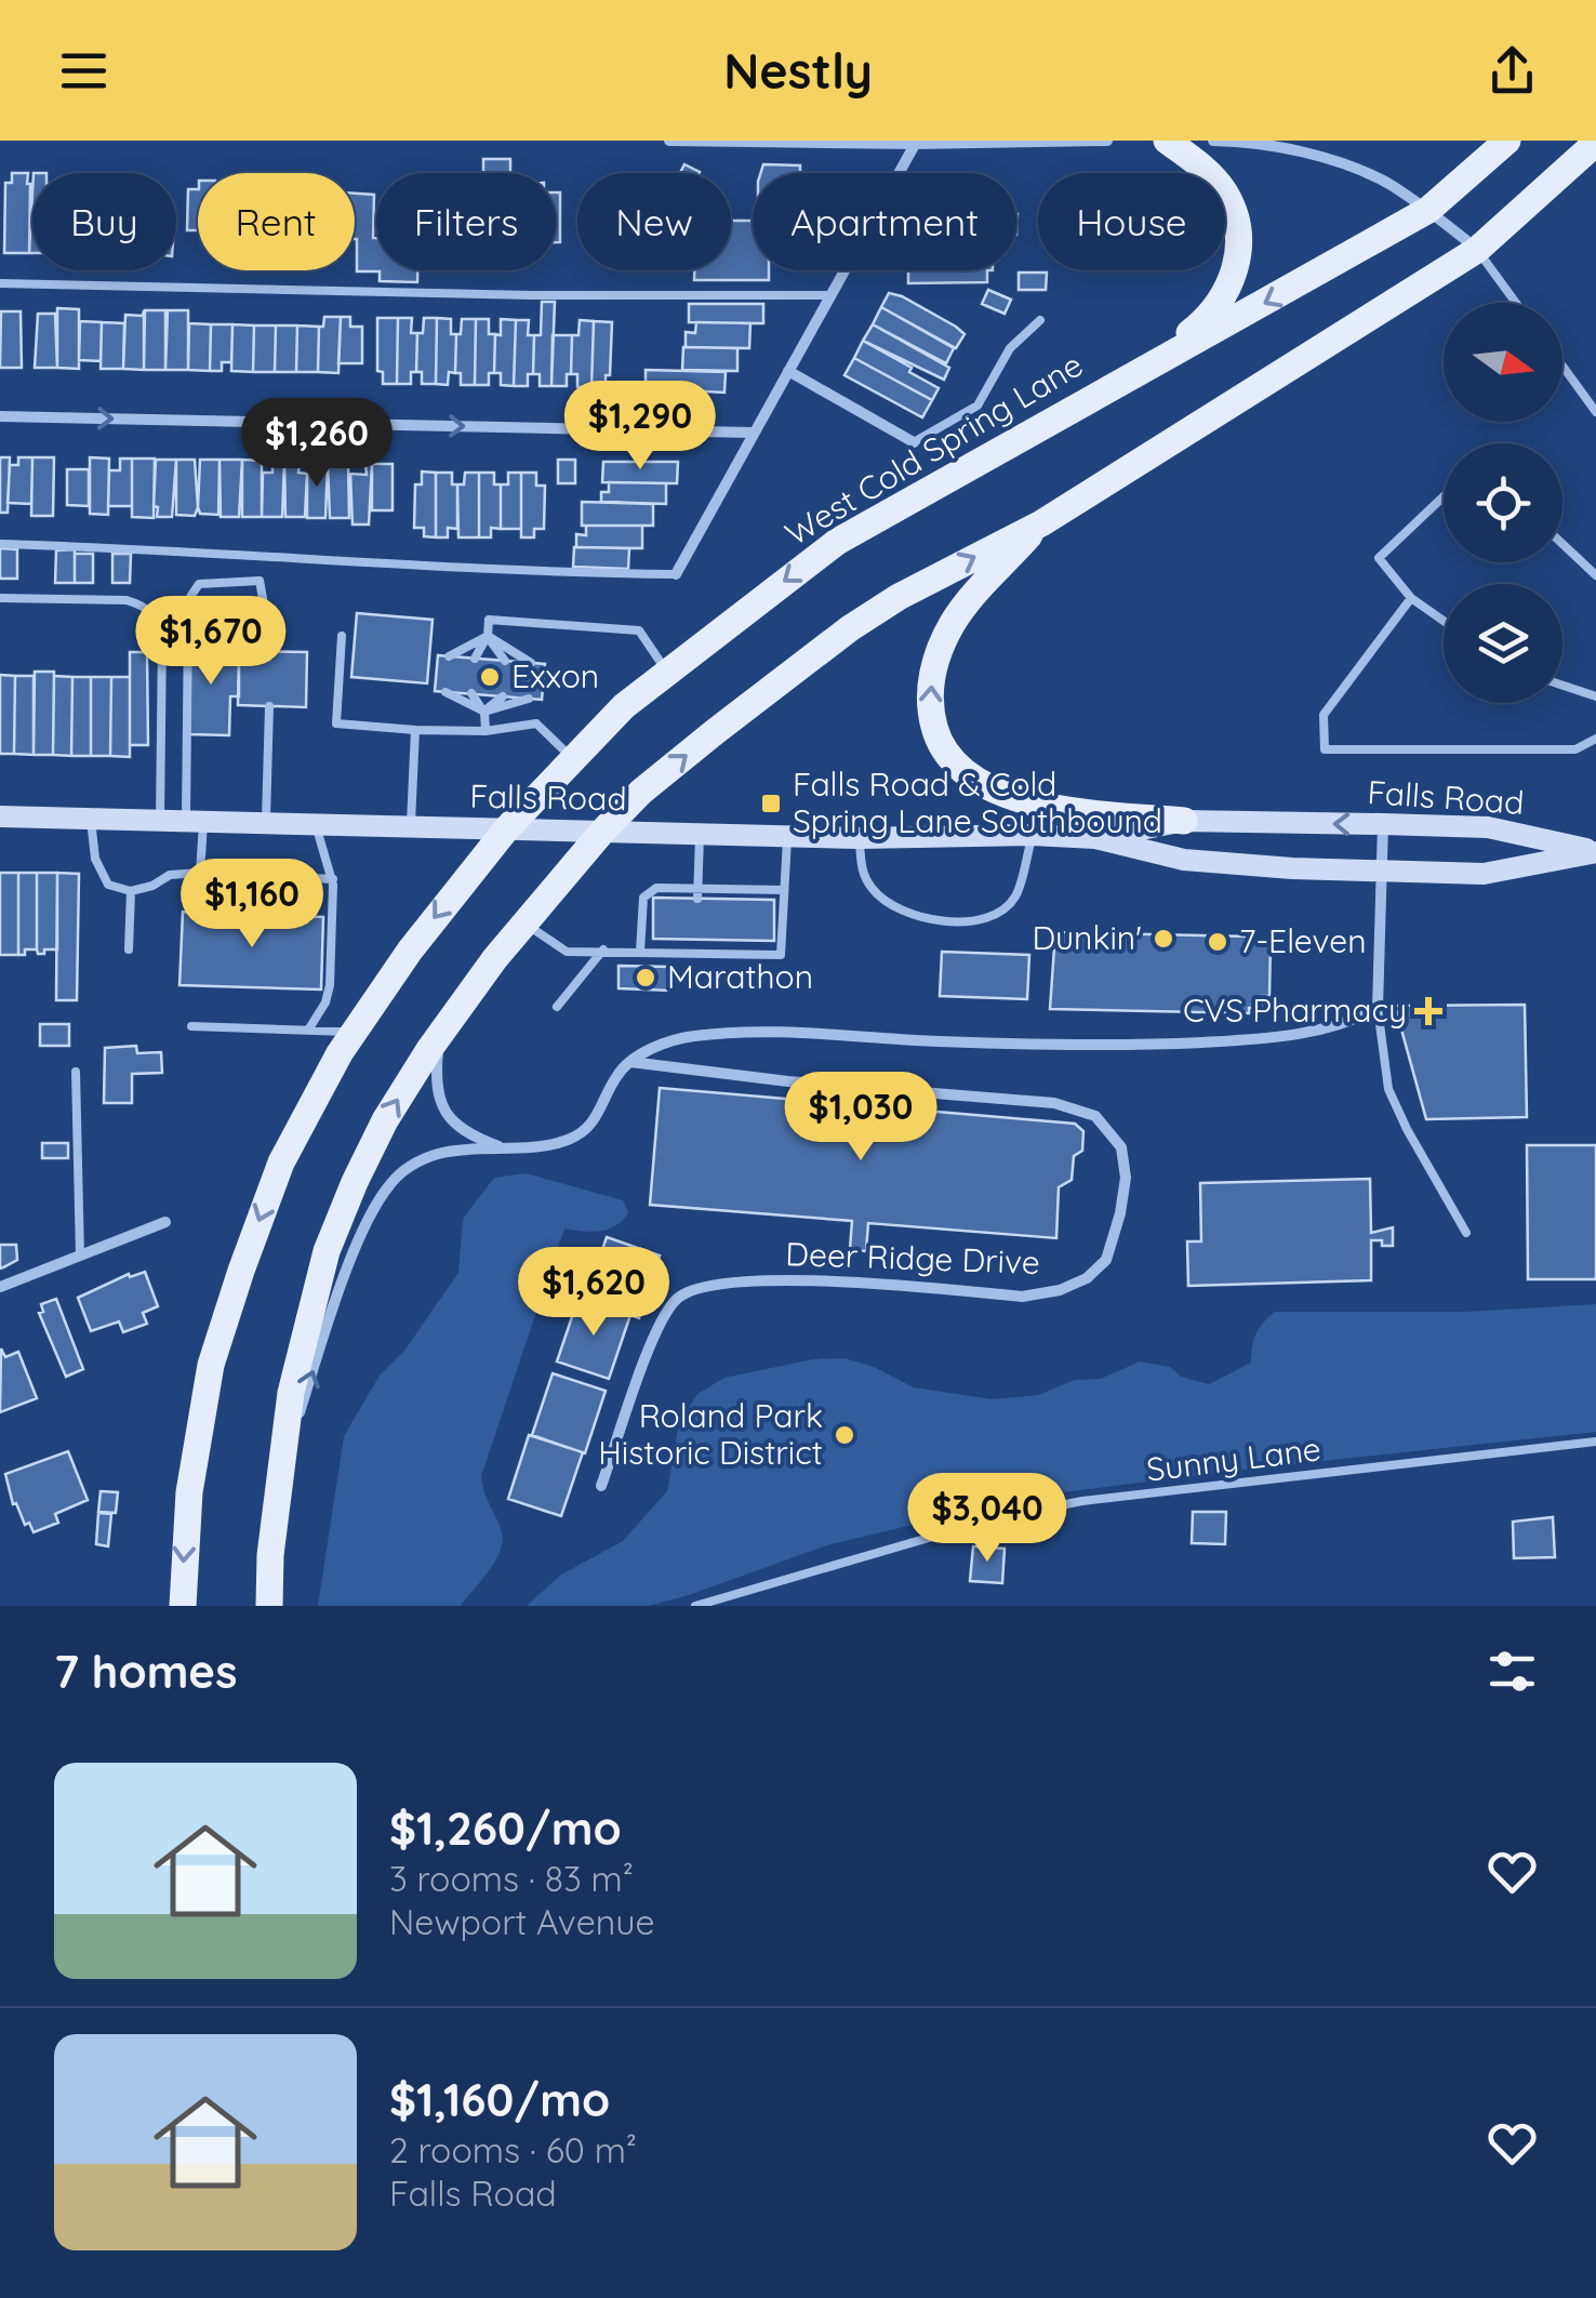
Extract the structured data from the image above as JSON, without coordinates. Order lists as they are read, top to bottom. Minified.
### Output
{"streets":{"main road":["West Cold Spring Lane","Falls Road"],"street":["Deer Ridge Drive"],"lane":["Sunny Lane"]},"crossings":[["West Cold Spring Lane","Falls Road"]],"places":{"other":["Exxon","Dunkin'","7-Eleven","Marathon","Roland Park Historic District"],"transit":["Falls Road & Cold Spring Lane Southbound"],"health":["CVS Pharmacy"]},"north":"right","page":{"header":"Nestly","chip":["Buy","Rent","Filters","New","Apartment","House"],"price":["$1,290","$1,260","$1,670","$1,160","$1,030","$1,620","$3,040"],"heading":"7 homes","list":[{"name":"$1,260/mo","note":"3 rooms · 83 m² · Newport Avenue"},{"name":"$1,160/mo","note":"2 rooms · 60 m² · Falls Road"}]}}
